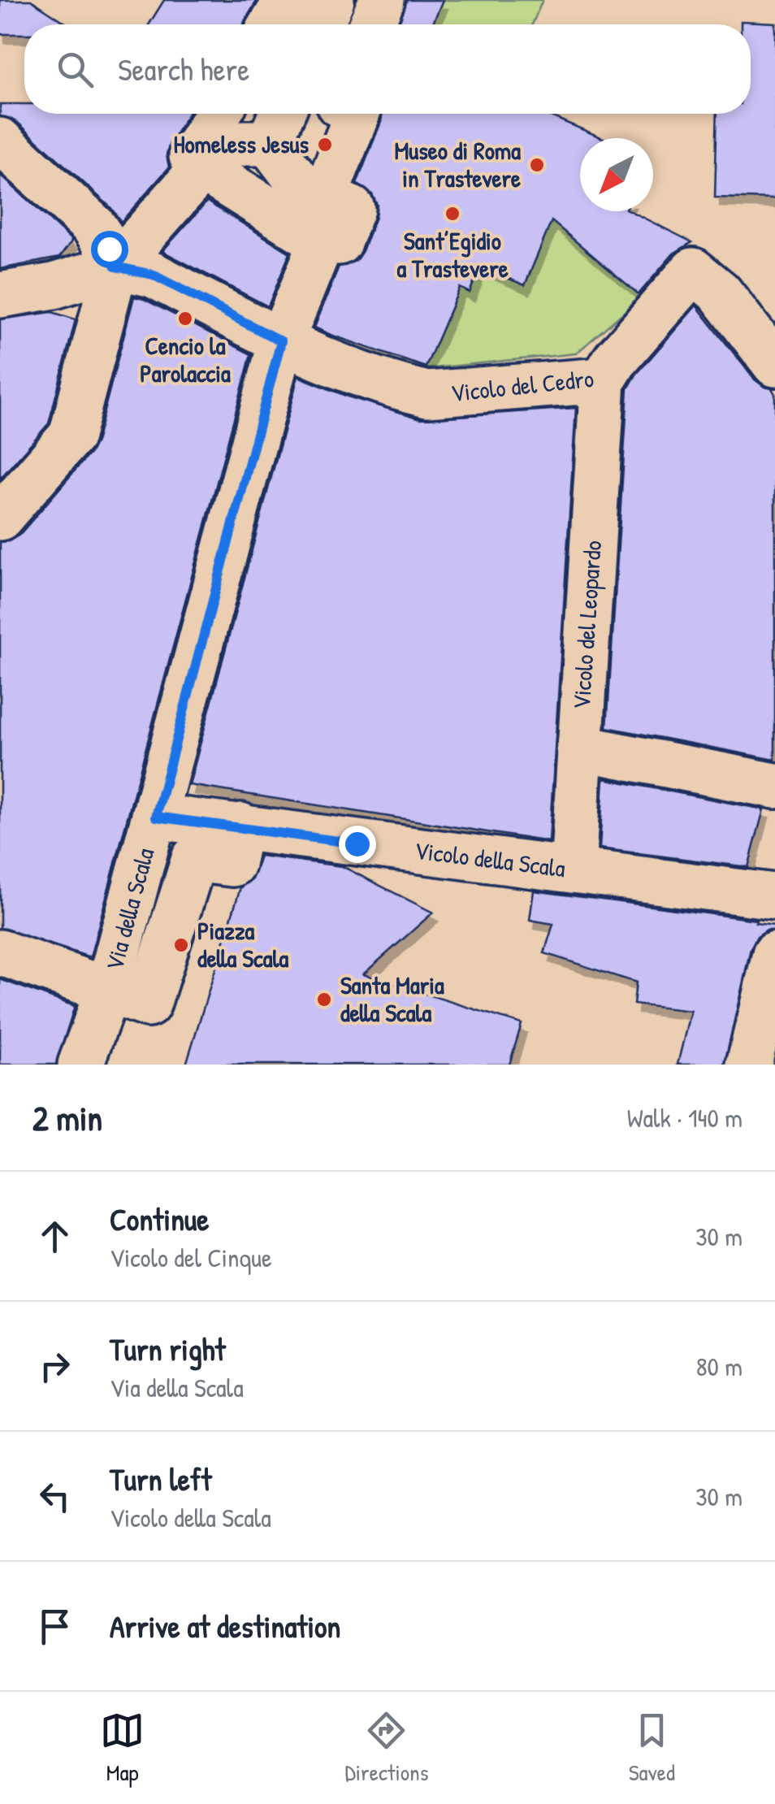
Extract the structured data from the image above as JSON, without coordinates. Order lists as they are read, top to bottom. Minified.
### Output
{"streets":{"street":["Vicolo del Cedro","Vicolo del Leopardo","Vicolo della Scala","Via della Scala"]},"crossings":[["Vicolo del Cedro","Vicolo del Leopardo"],["Vicolo del Cedro","Via della Scala"],["Vicolo del Leopardo","Vicolo della Scala"],["Vicolo della Scala","Via della Scala"]],"places":["Homeless Jesus","Museo di Roma in Trastevere","Sant’Egidio a Trastevere","Cencio la Parolaccia","Piazza della Scala","Santa Maria della Scala"],"north":"bottom left","page":{"search":"Search here","heading":["2 min","Walk · 140 m"],"list":[["Continue","Vicolo del Cinque","30 m"],["Turn right","Via della Scala","80 m"],["Turn left","Vicolo della Scala","30 m"],"Arrive at destination"],"nav":["Map","Directions","Saved"]}}
